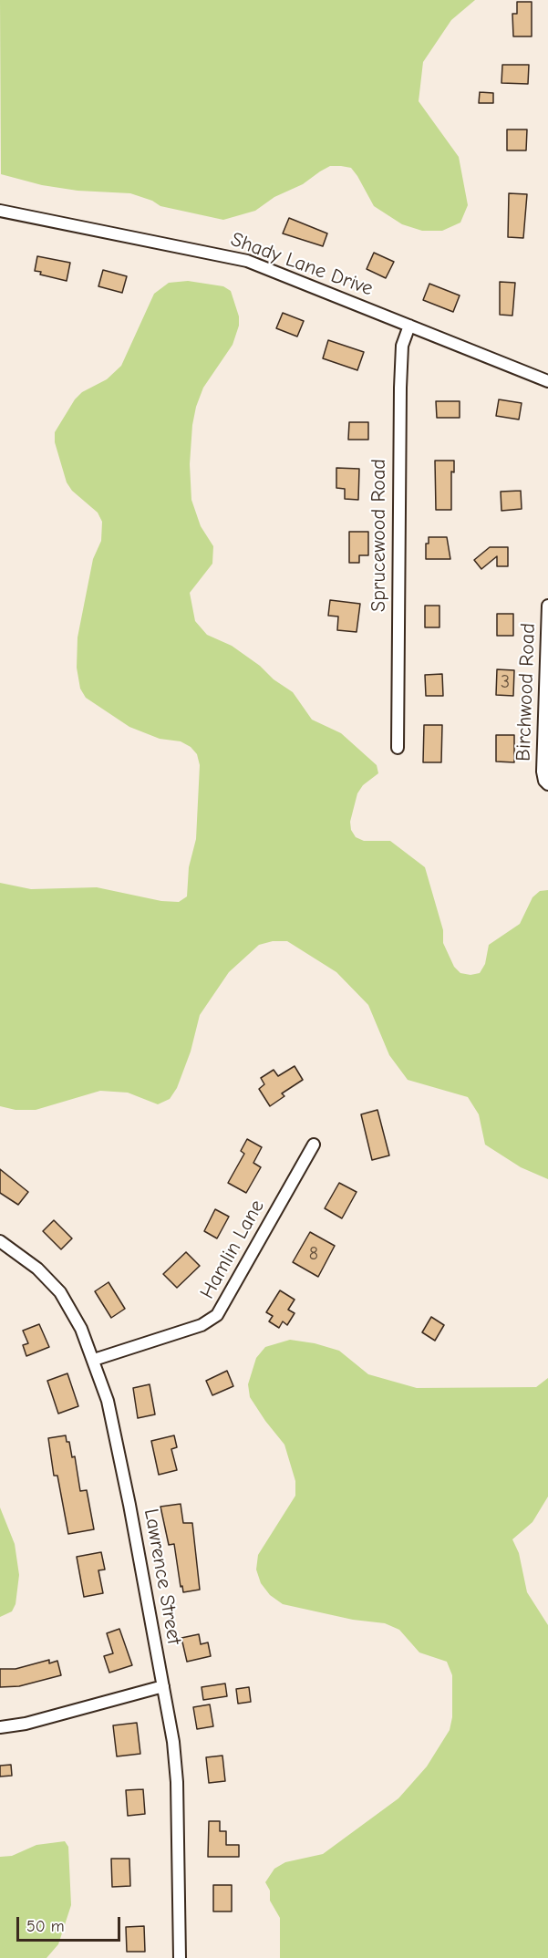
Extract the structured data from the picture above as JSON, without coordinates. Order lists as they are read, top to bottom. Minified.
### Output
{"streets":{"street":["Shady Lane Drive","Sprucewood Road","Birchwood Road","Hamlin Lane","Lawrence Street"]},"crossings":[["Shady Lane Drive","Sprucewood Road"],["Hamlin Lane","Lawrence Street"]],"house_numbers":["3","8"],"scale_bar":"50 m"}
